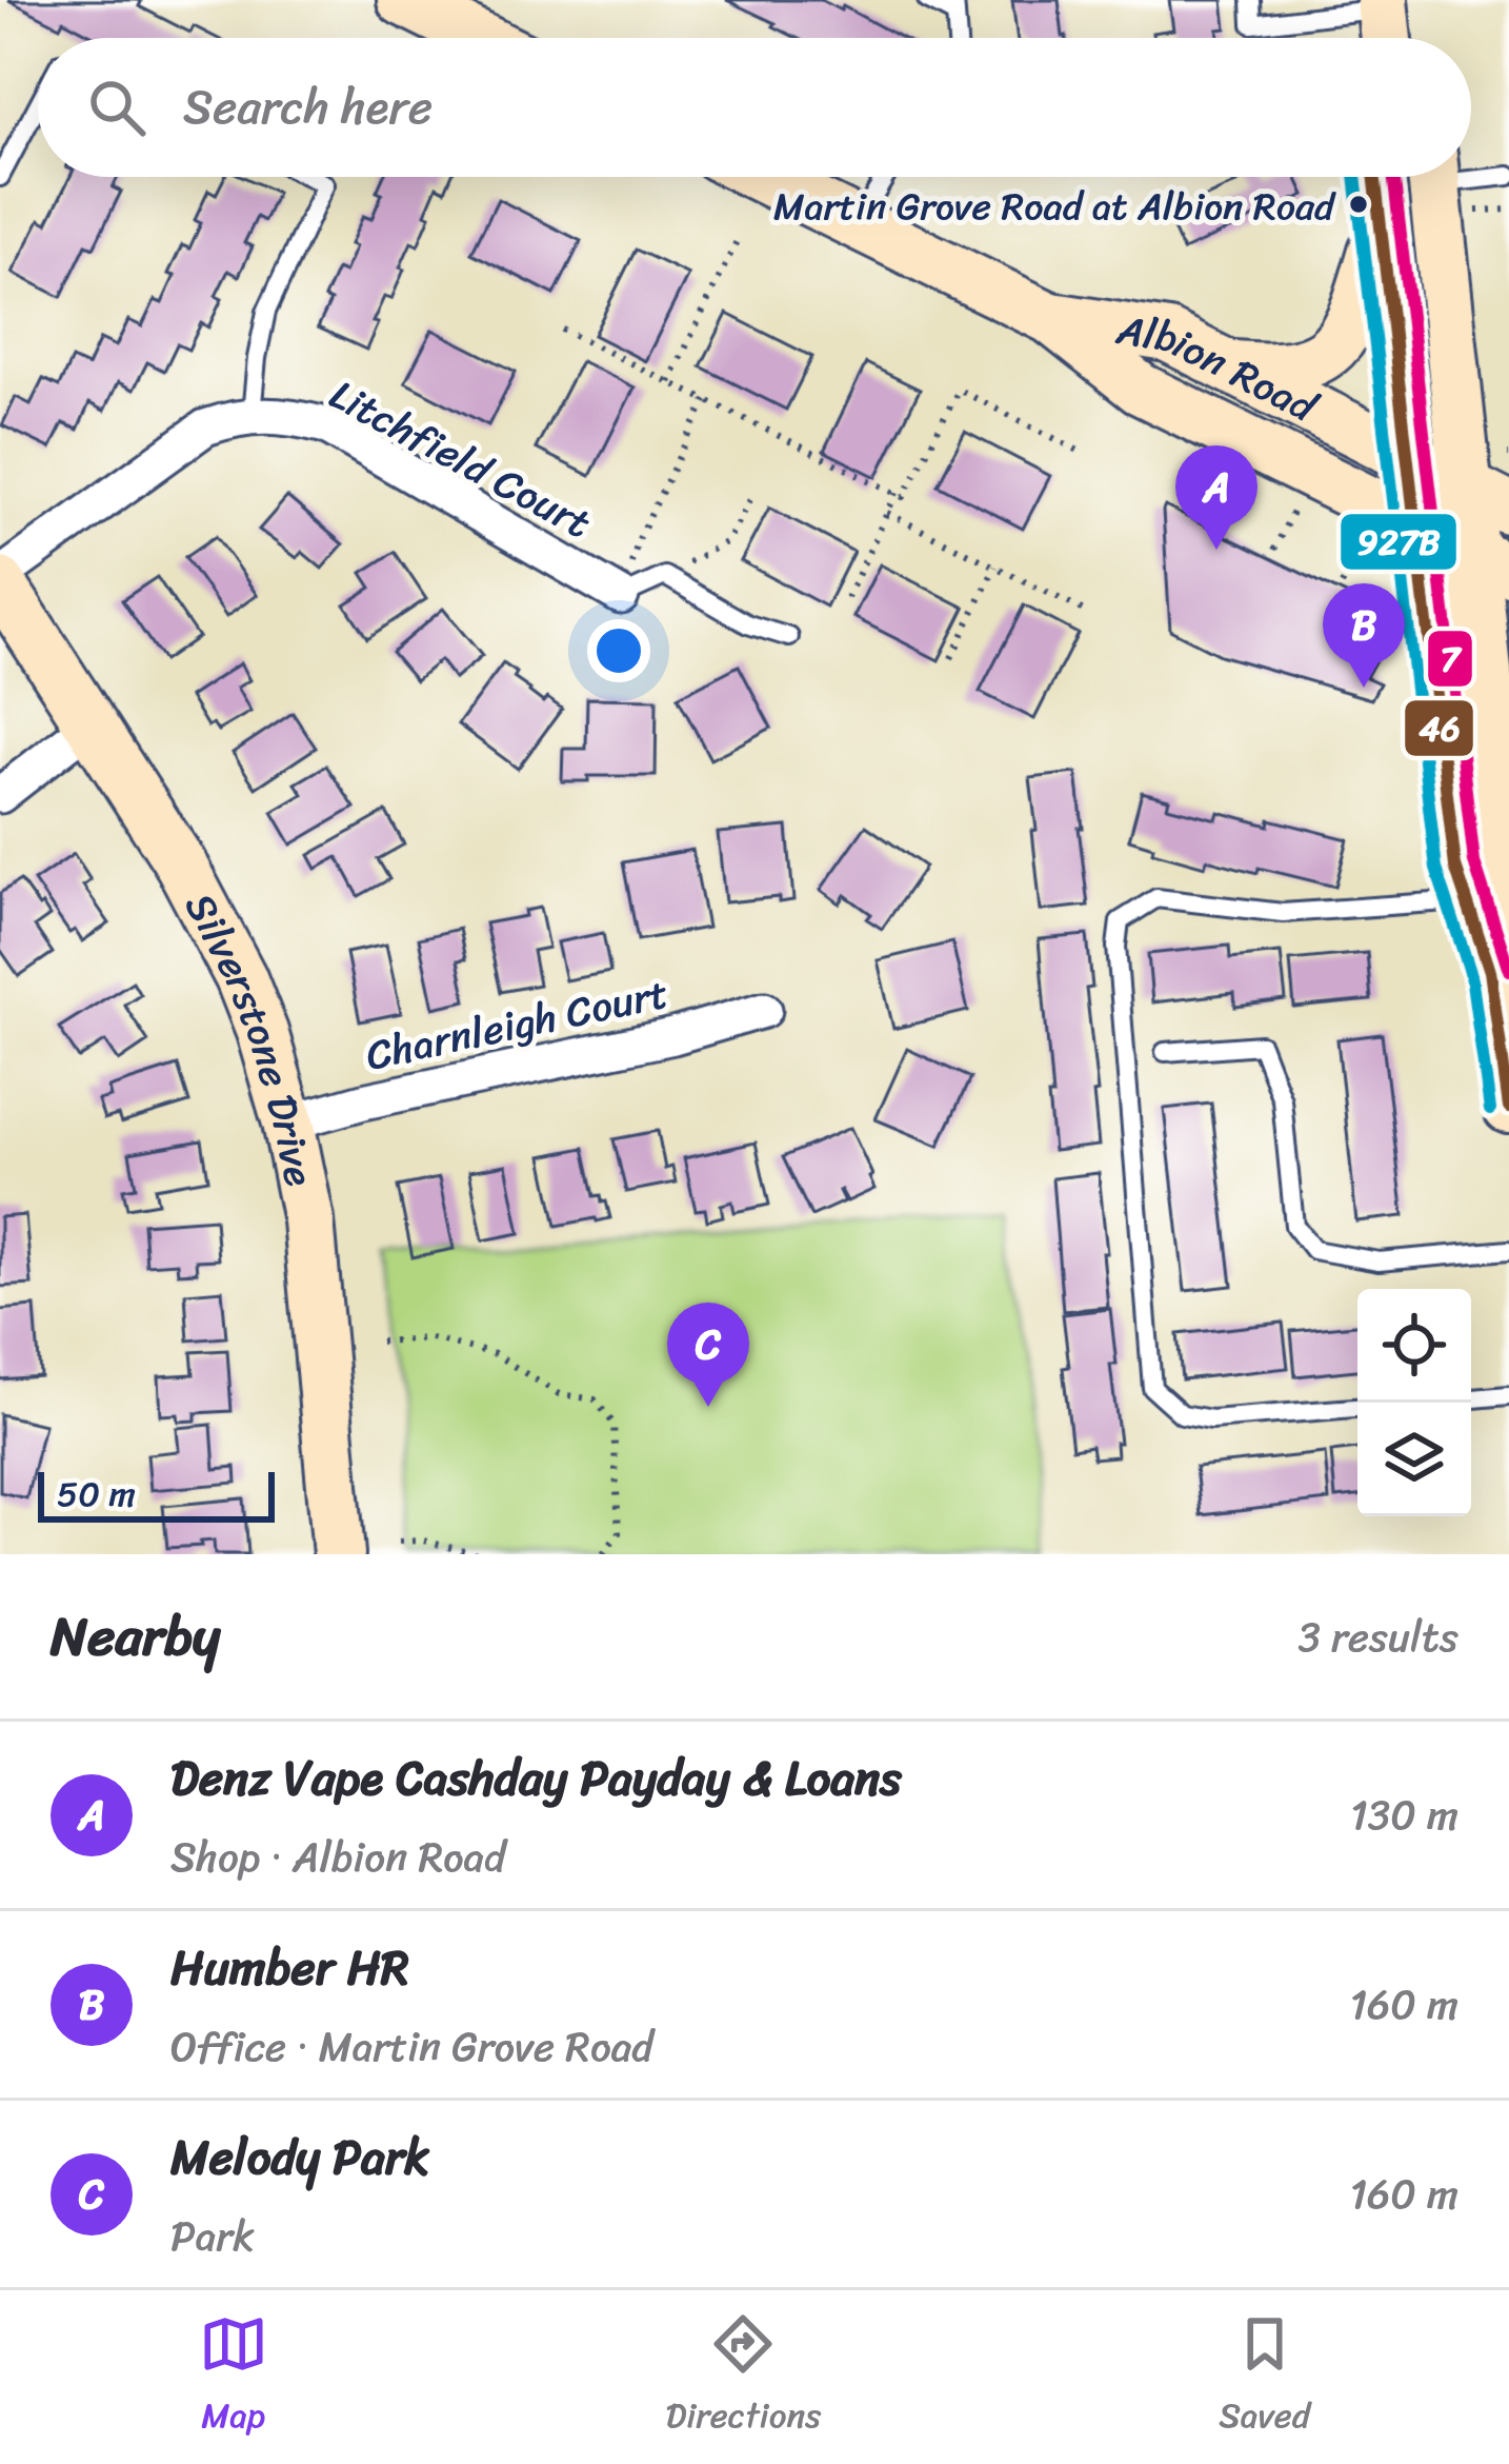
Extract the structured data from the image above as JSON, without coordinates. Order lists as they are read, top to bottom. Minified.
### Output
{"streets":{"main road":["Albion Road","Silverstone Drive"],"street":["Litchfield Court","Charnleigh Court"]},"crossings":[["Litchfield Court","Silverstone Drive"],["Charnleigh Court","Silverstone Drive"]],"places":["Martin Grove Road at Albion Road"],"lines":["transit line 46","transit line 927B","transit line 7"],"scale_bar":"50 m","page":{"search":"Search here","pins":["A","B","C"],"scale":"50 m","heading":["Nearby","3 results"],"list":[{"mark":"A","name":"Denz Vape Cashday Payday & Loans","note":"Shop · Albion Road","value":"130 m"},{"mark":"B","name":"Humber HR","note":"Office · Martin Grove Road","value":"160 m"},{"mark":"C","name":"Melody Park","note":"Park","value":"160 m"}],"nav":["Map","Directions","Saved"]}}
